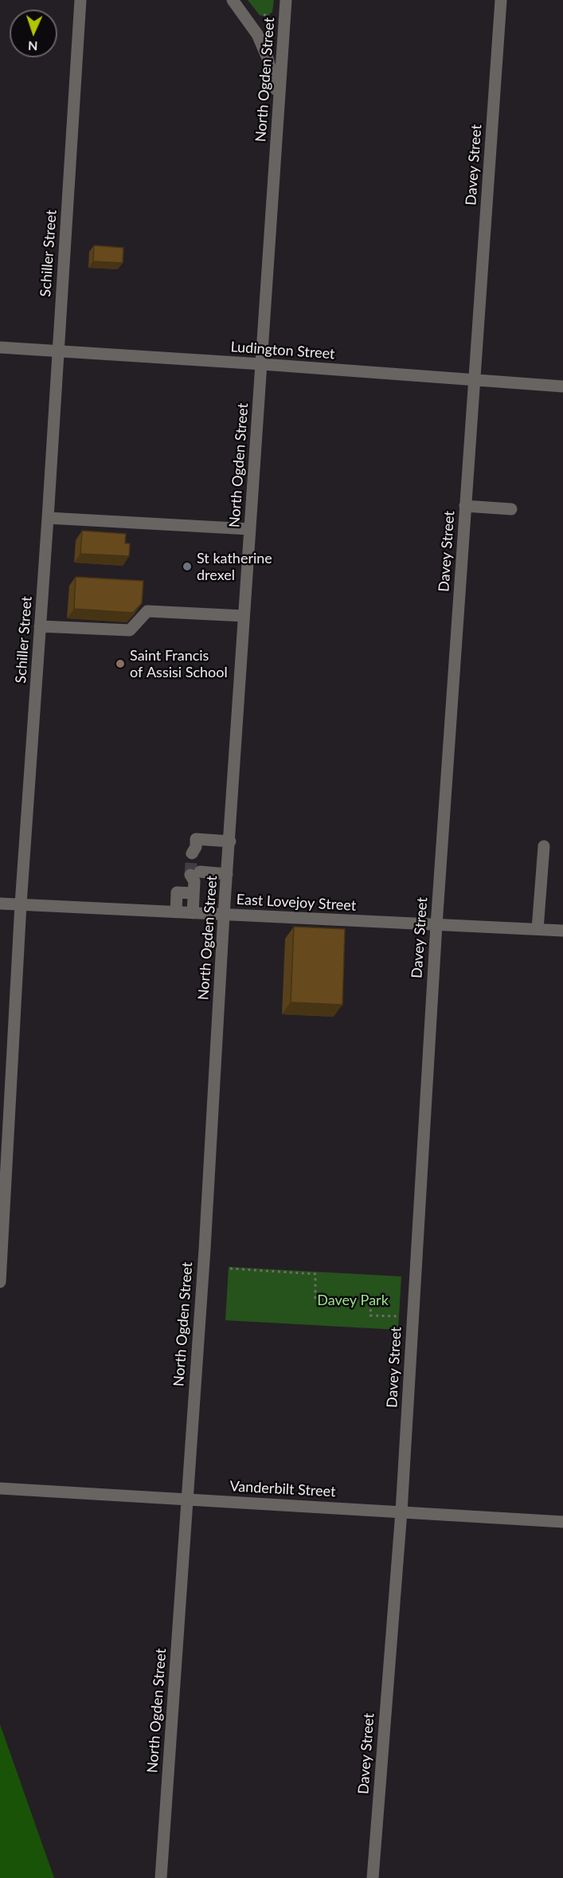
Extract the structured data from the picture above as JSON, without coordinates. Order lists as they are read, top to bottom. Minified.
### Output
{"streets":{"street":["North Ogden Street","Davey Street","Schiller Street","Ludington Street","East Lovejoy Street","Vanderbilt Street"]},"crossings":[["North Ogden Street","Ludington Street"],["North Ogden Street","East Lovejoy Street"],["North Ogden Street","Vanderbilt Street"],["Davey Street","Ludington Street"],["Davey Street","East Lovejoy Street"],["Davey Street","Vanderbilt Street"],["Schiller Street","Ludington Street"],["Schiller Street","East Lovejoy Street"]],"parks":["Davey Park"],"places":["St katherine drexel","Saint Francis of Assisi School"],"north":"bottom"}
